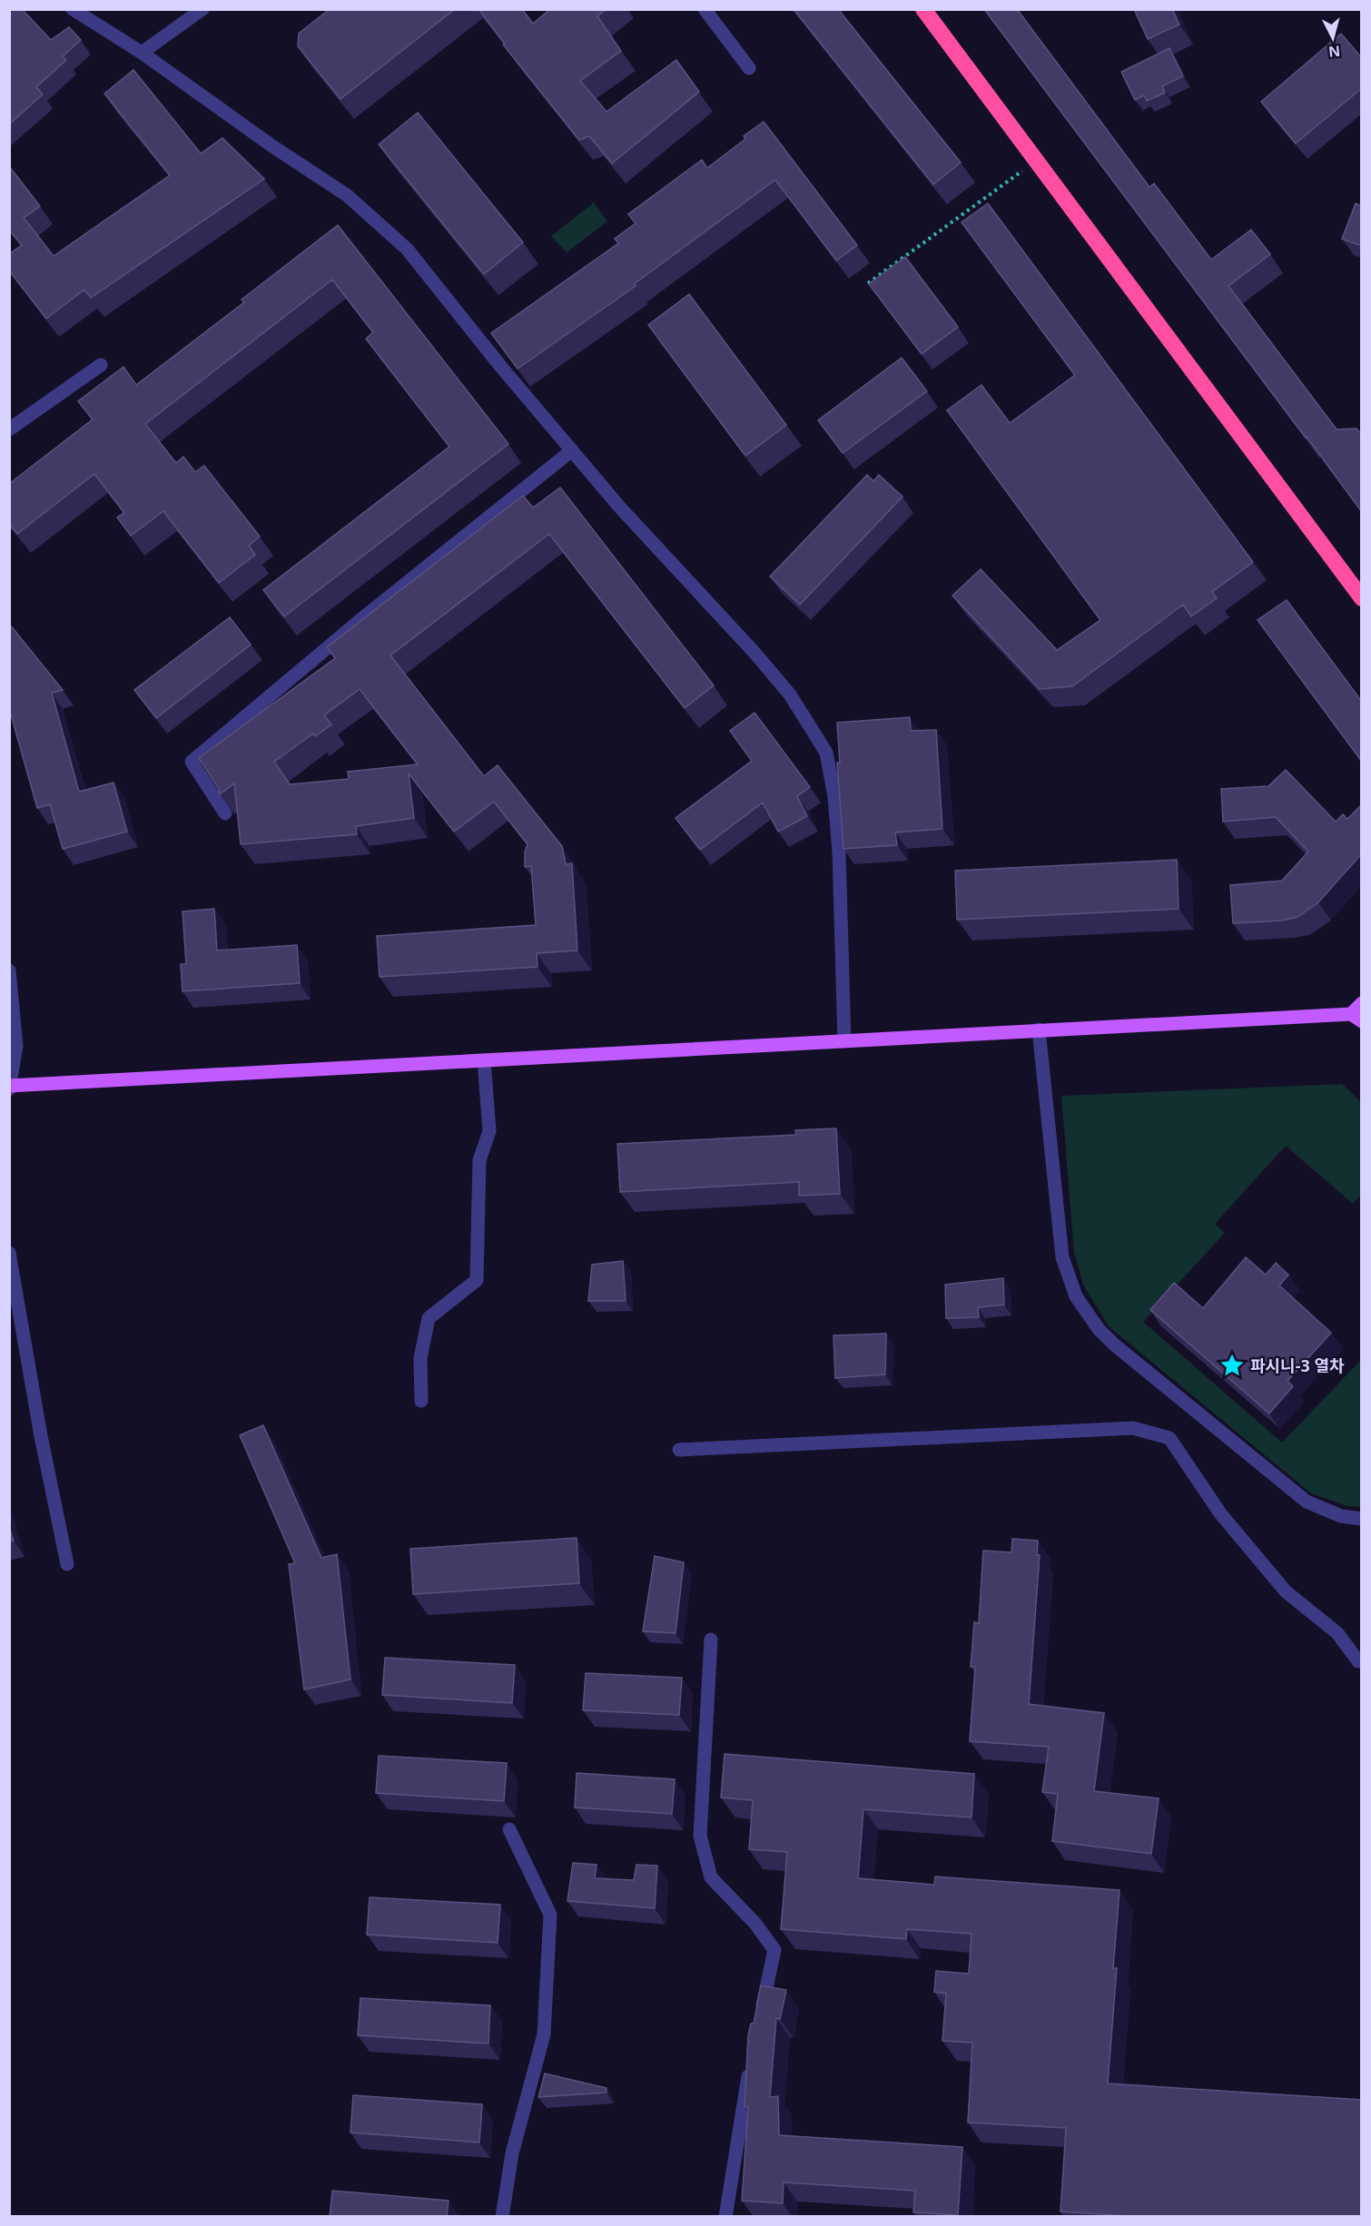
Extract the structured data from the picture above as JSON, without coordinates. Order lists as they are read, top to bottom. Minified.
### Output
{"places":{"place":["파시니-3 열차"]},"north":"bottom"}
